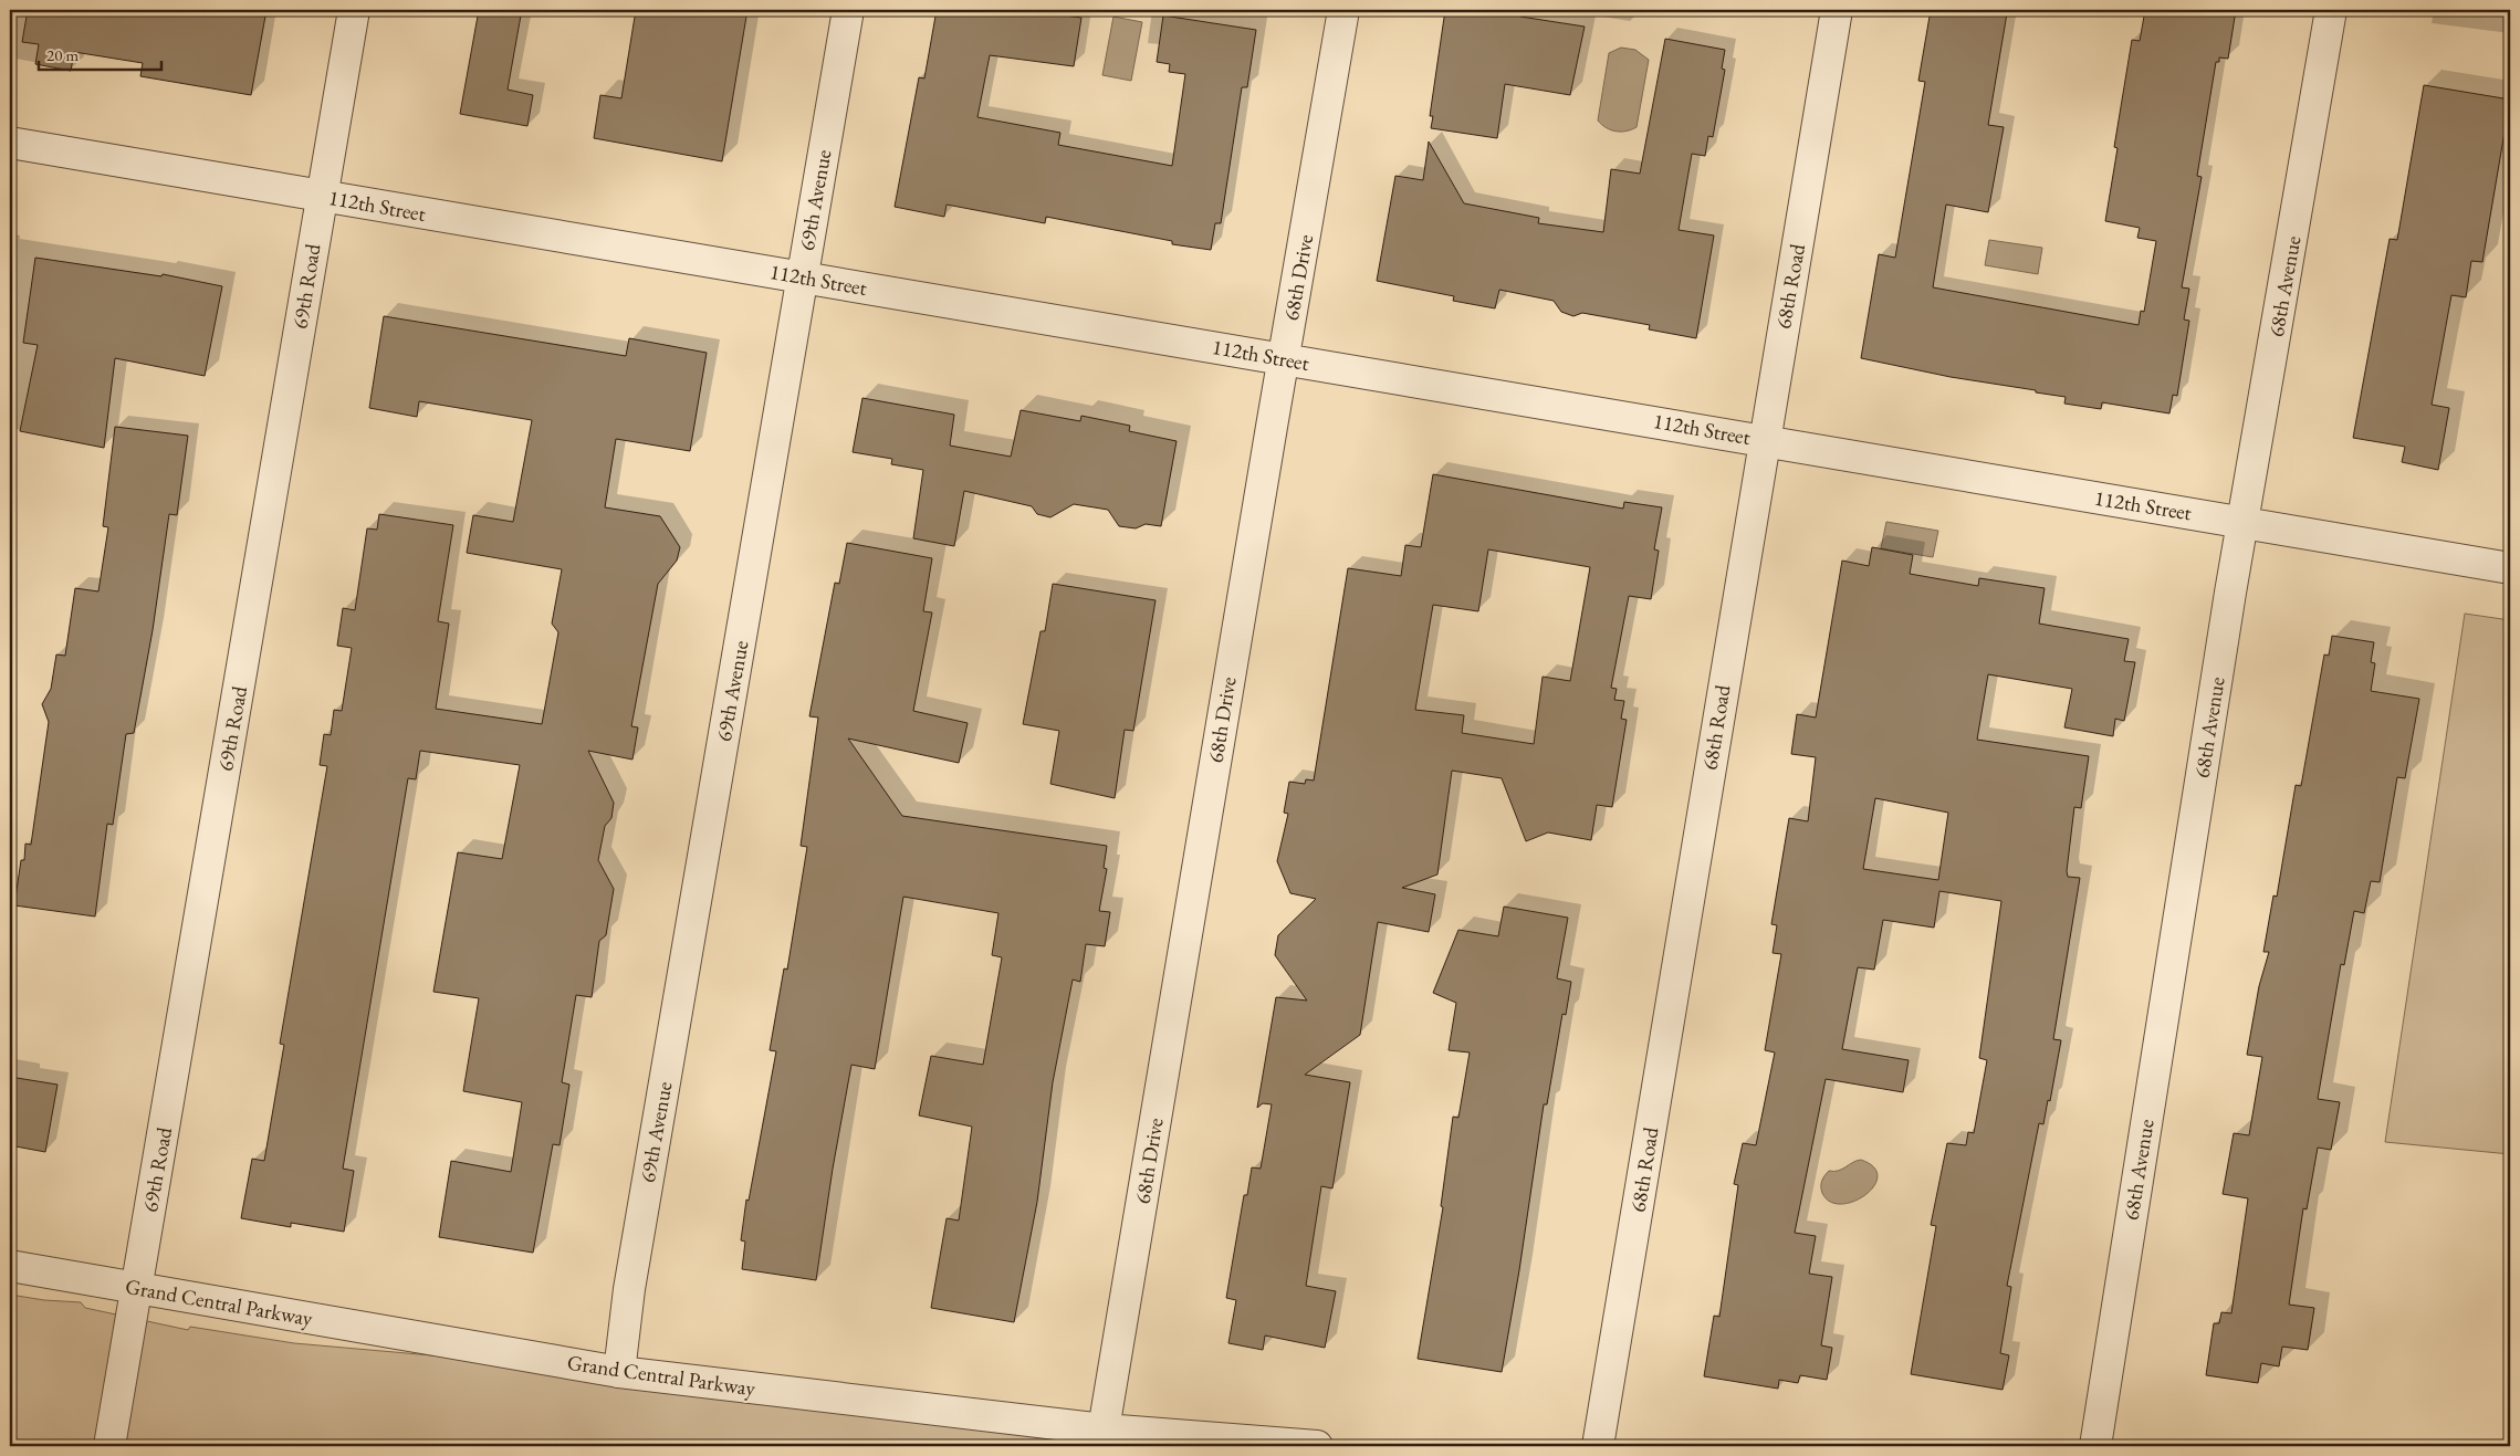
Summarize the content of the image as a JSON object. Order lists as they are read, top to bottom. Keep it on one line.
{"streets":{"street":["69th Avenue","112th Street","68th Drive","69th Road","68th Road","68th Avenue","Grand Central Parkway"]},"crossings":[["69th Avenue","112th Street"],["69th Avenue","Grand Central Parkway"],["112th Street","68th Drive"],["112th Street","69th Road"],["112th Street","68th Road"],["112th Street","68th Avenue"],["68th Drive","Grand Central Parkway"],["69th Road","Grand Central Parkway"]],"scale_bar":"20 m"}
